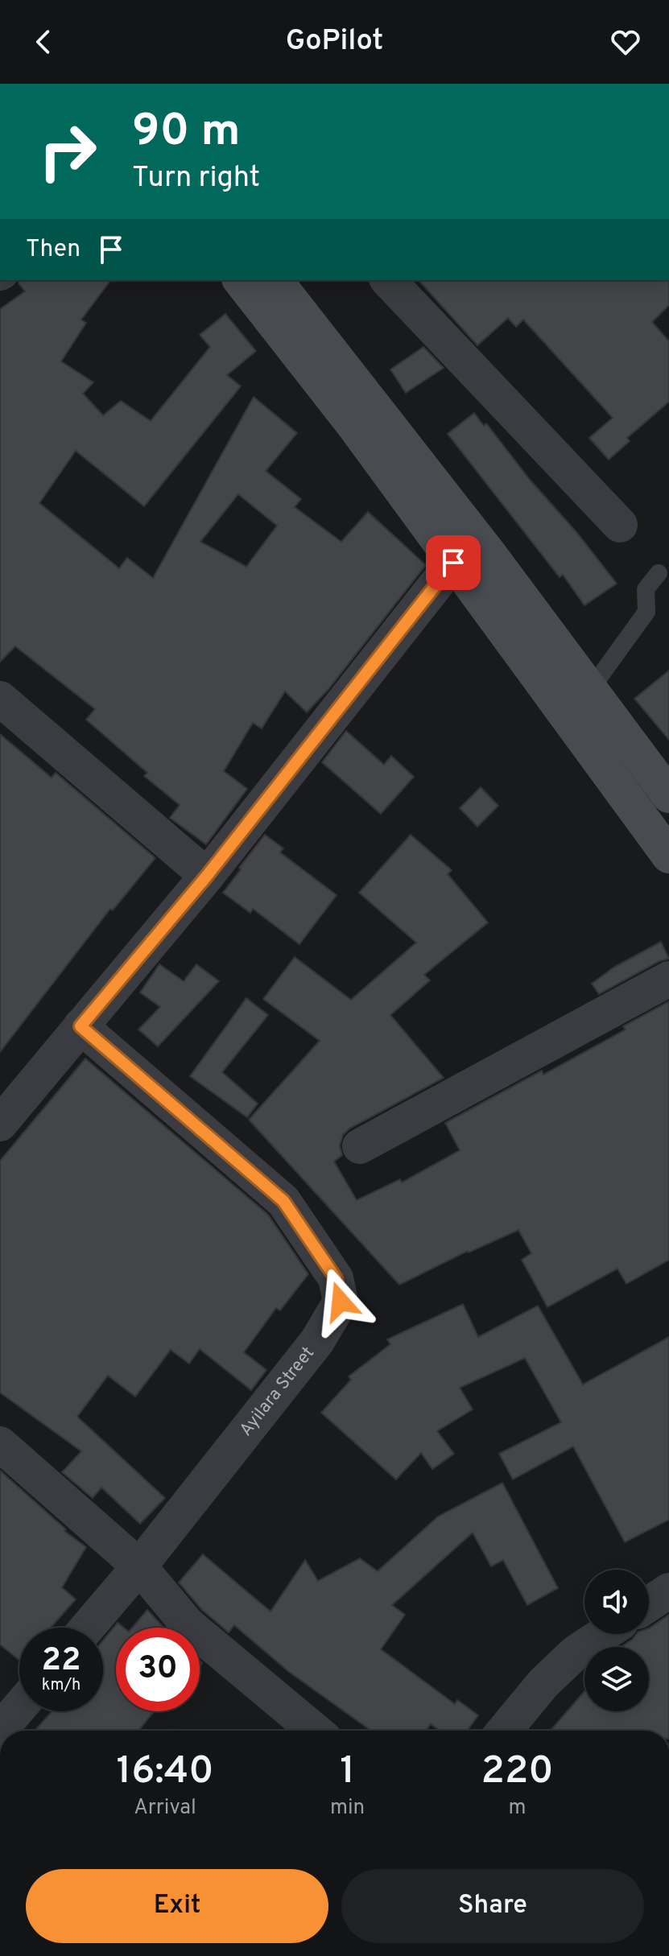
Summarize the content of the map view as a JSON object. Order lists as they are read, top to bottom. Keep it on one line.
{"streets":{"street":["Ayilara Street"]},"page":{"header":"GoPilot","turn":["90 m","Turn right"],"then":"Then","speed":"22 km/h","limit":"30","eta":["16:40","Arrival","1","min","220","m"],"buttons":["Exit","Share"]}}
